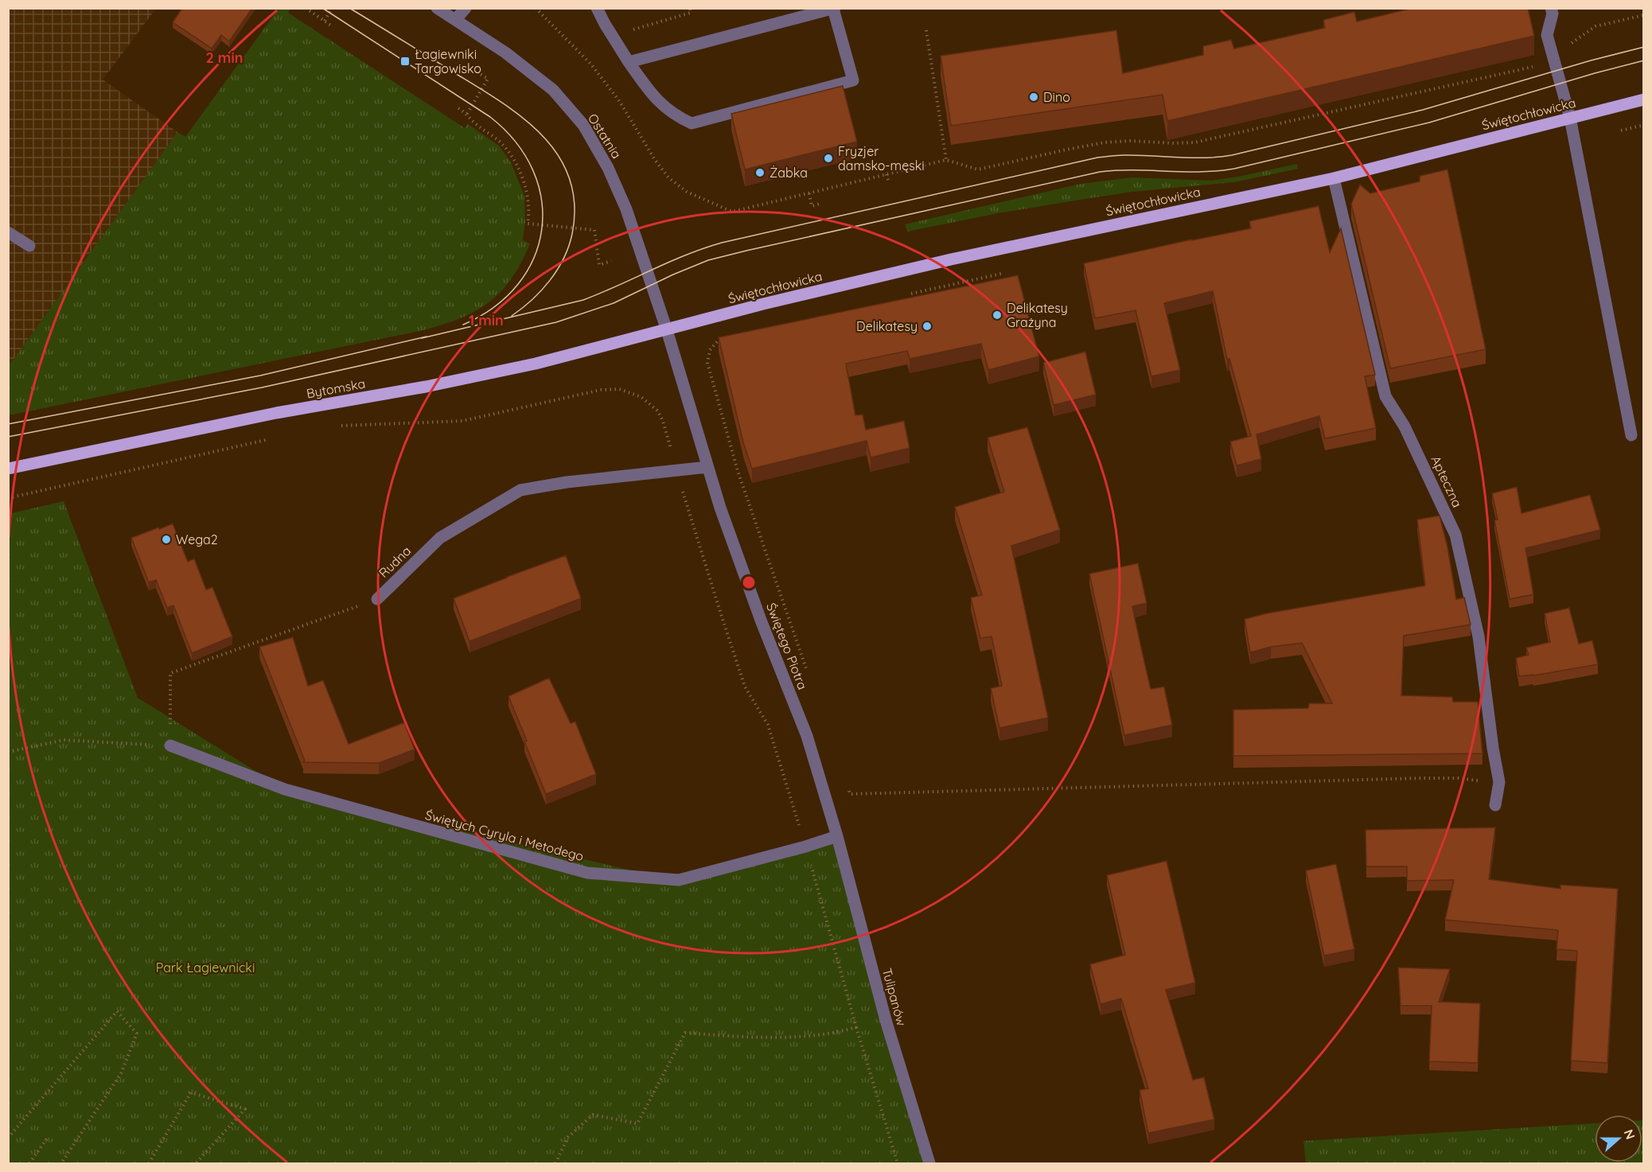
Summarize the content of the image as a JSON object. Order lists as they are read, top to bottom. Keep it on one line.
{"streets":{"main road":["Świętochłowicka","Bytomska"],"street":["Ostatnia","Apteczna","Rudna","Świętego Piotra","Świętych Cyryla i Metodego","Tulipanów"]},"crossings":[["Świętochłowicka","Ostatnia"],["Świętochłowicka","Bytomska"],["Świętochłowicka","Apteczna"],["Świętochłowicka","Świętego Piotra"],["Ostatnia","Bytomska"],["Ostatnia","Świętego Piotra"],["Bytomska","Świętego Piotra"],["Rudna","Świętego Piotra"],["Świętego Piotra","Świętych Cyryla i Metodego"],["Świętego Piotra","Tulipanów"],["Świętych Cyryla i Metodego","Tulipanów"]],"parks":["Park Łagiewnicki"],"places":{"transit":["Łagiewniki Targowisko"],"other":["Dino","Fryzjer damsko-męski","Żabka","Delikatesy Grażyna","Delikatesy","Wega2"]},"north":"right","rings":["2 min","1 min"]}
